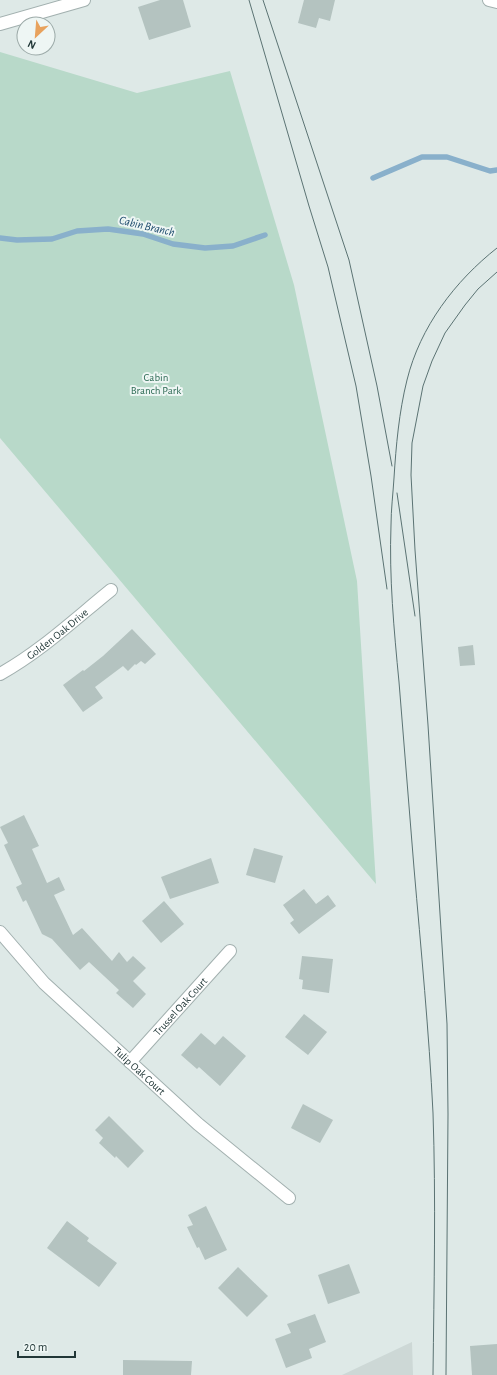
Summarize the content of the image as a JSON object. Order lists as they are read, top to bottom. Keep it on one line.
{"streets":{"street":["Golden Oak Drive","Trussel Oak Court","Tulip Oak Court"]},"crossings":[["Trussel Oak Court","Tulip Oak Court"]],"water":["Cabin Branch"],"parks":["Cabin Branch Park"],"scale_bar":"20 m","north":"bottom left"}
